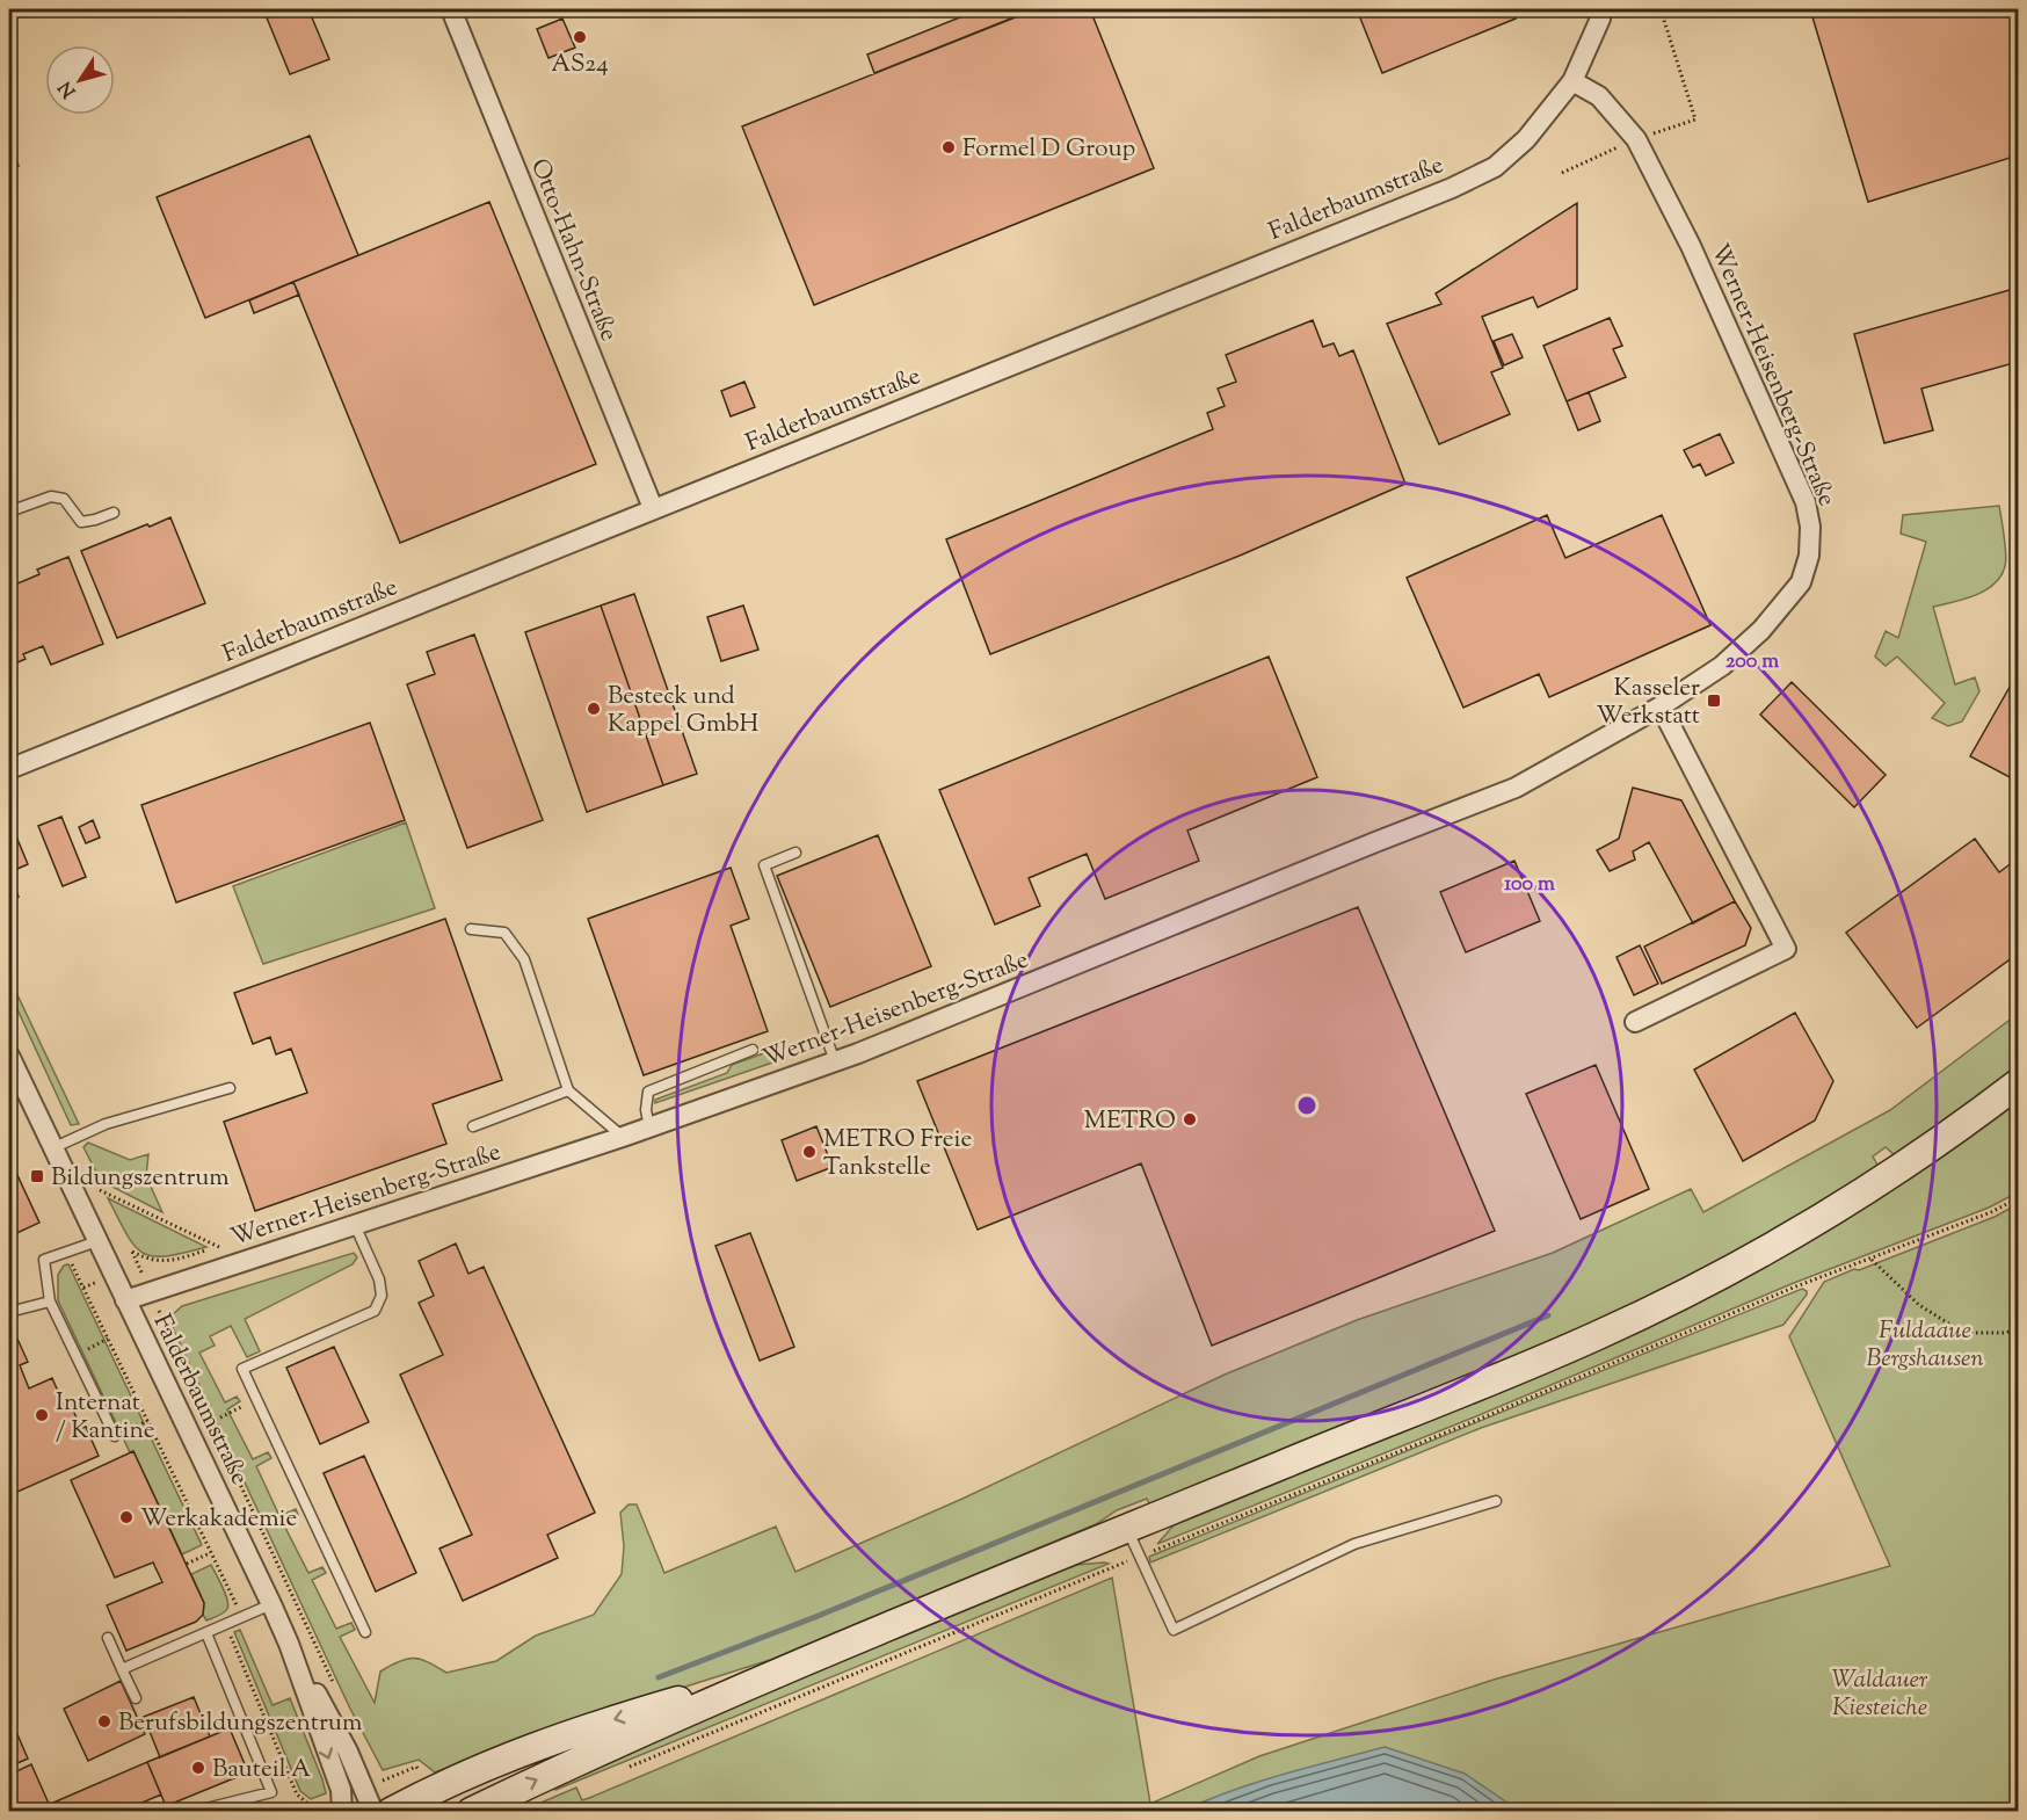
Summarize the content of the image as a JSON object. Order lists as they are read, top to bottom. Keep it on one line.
{"streets":{"street":["Falderbaumstraße","Otto-Hahn-Straße","Werner-Heisenberg-Straße"]},"crossings":[["Falderbaumstraße","Otto-Hahn-Straße"],["Falderbaumstraße","Werner-Heisenberg-Straße"]],"parks":["Fuldaaue Bergshausen","Waldauer Kiesteiche"],"places":{"other":["AS24","Formel D Group","Besteck und Kappel GmbH","METRO","METRO Freie Tankstelle","Internat / Kantine","Werkakademie","Berufsbildungszentrum","Bauteil A"],"transit":["Kasseler Werkstatt","Bildungszentrum"]},"north":"bottom left","rings":["200 m","100 m"]}
